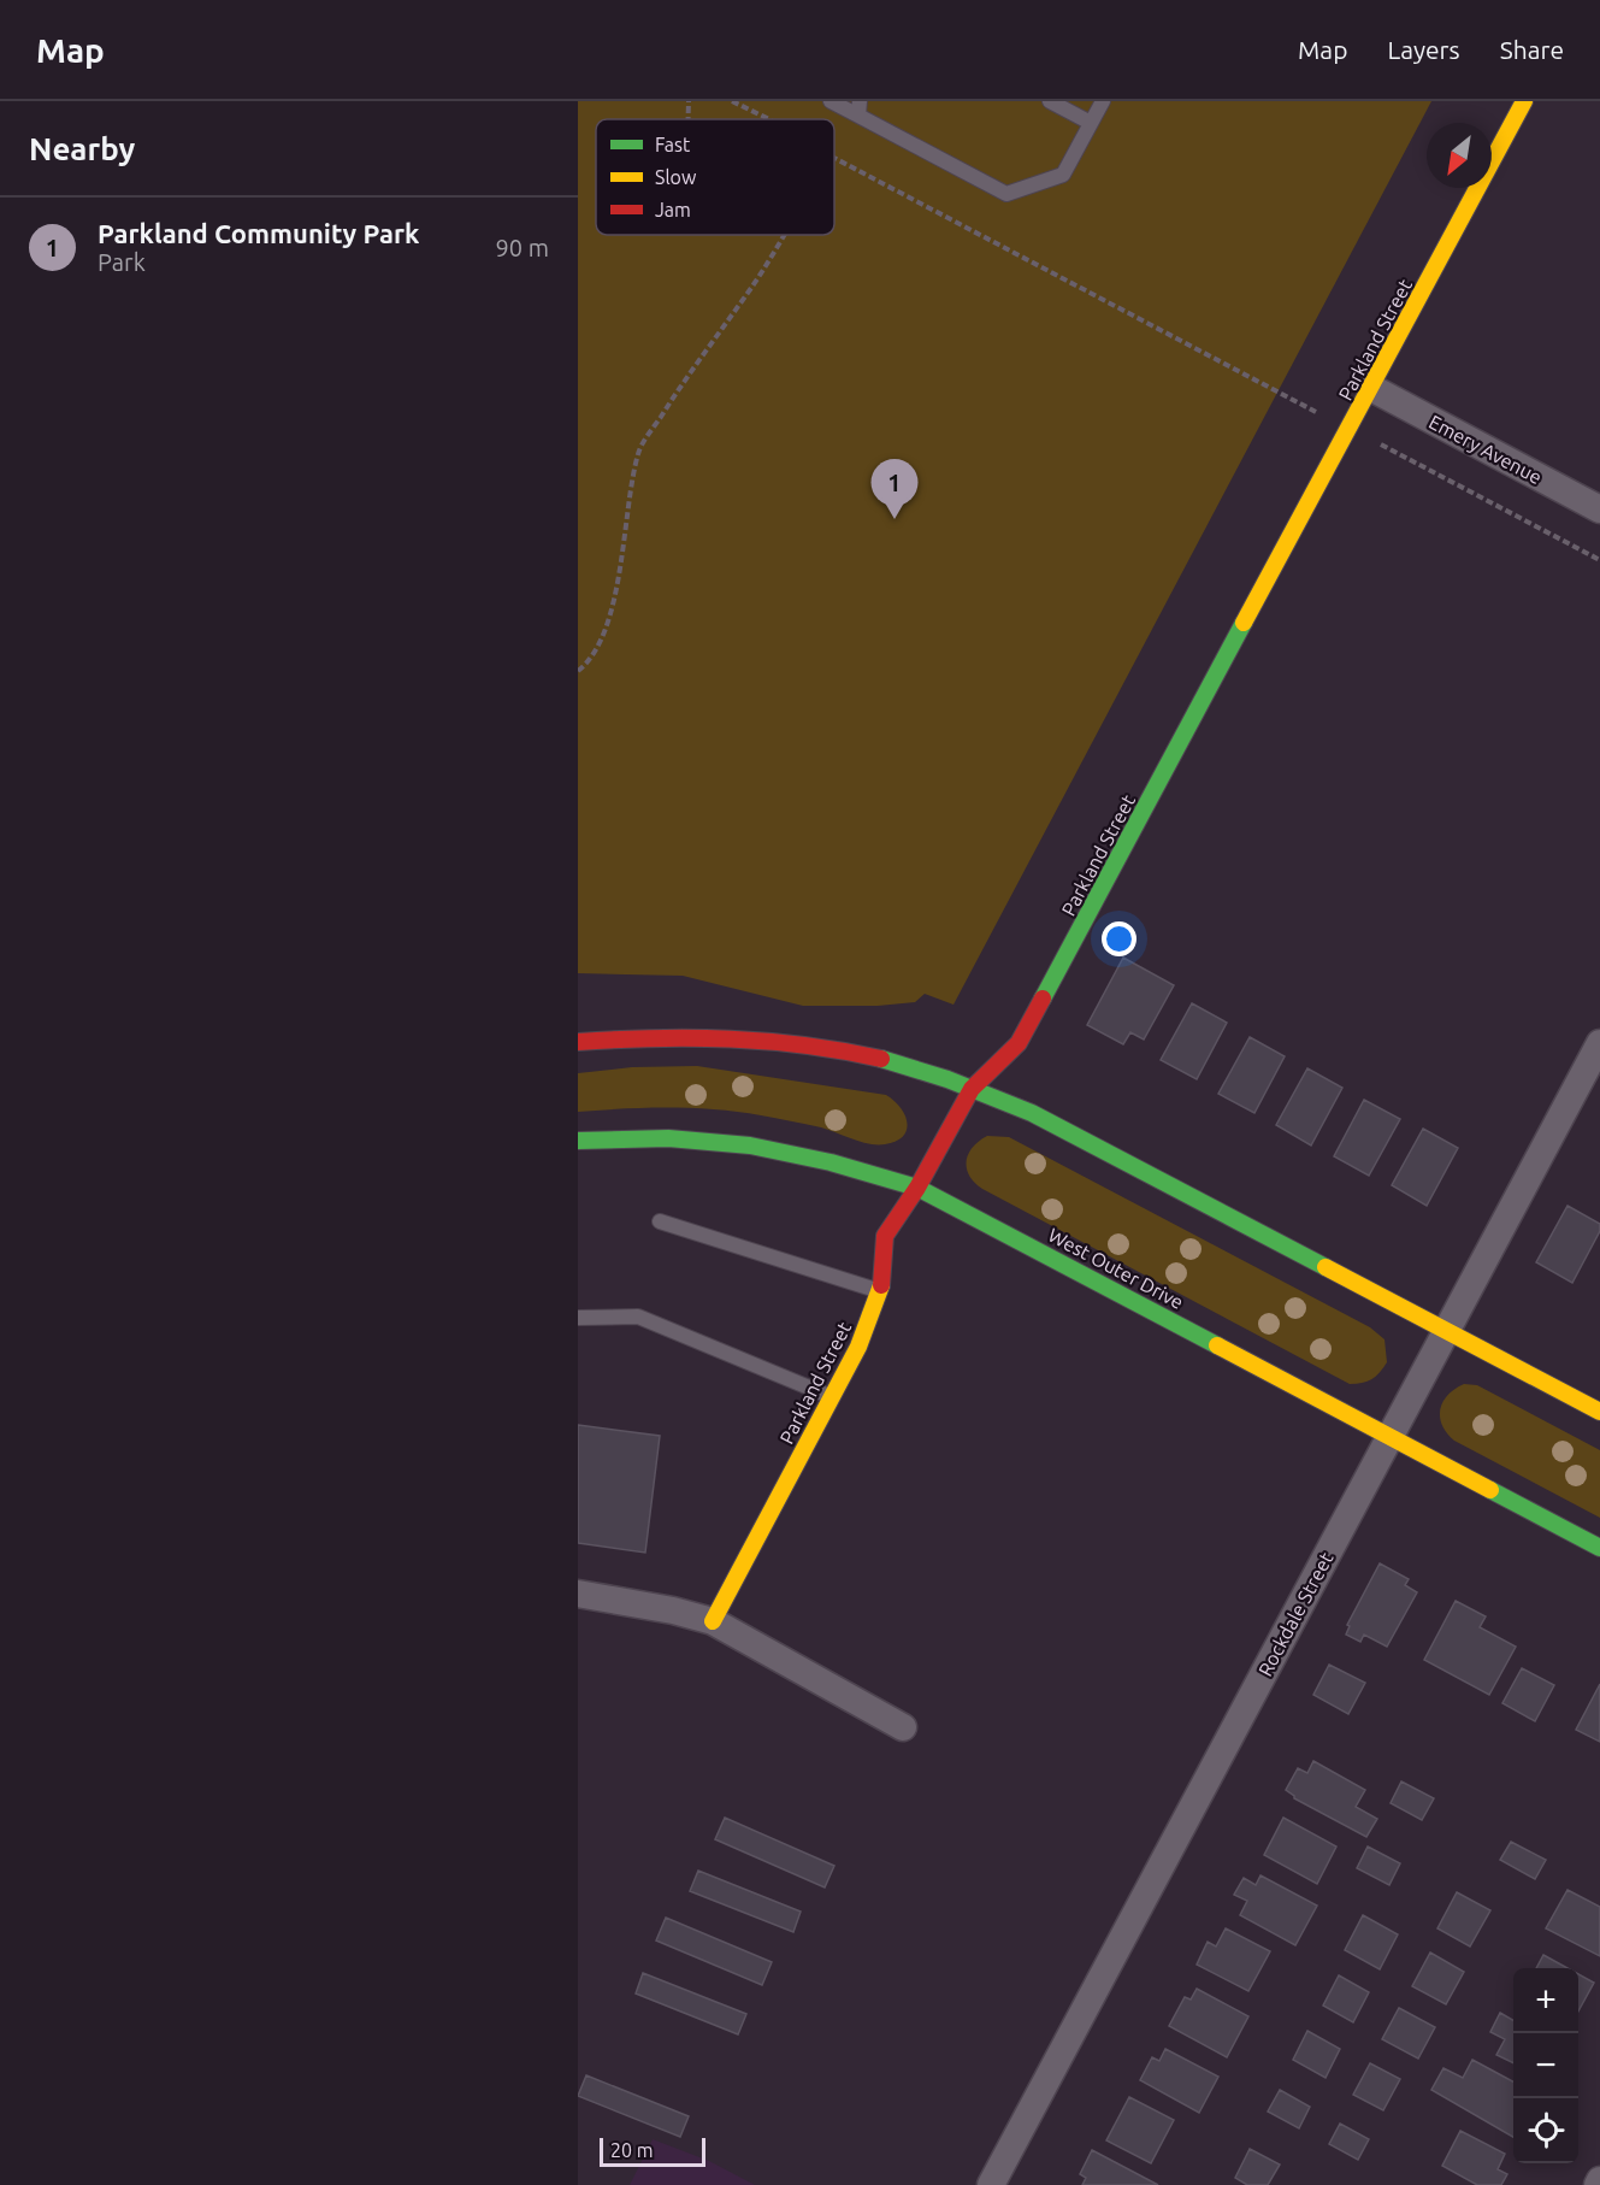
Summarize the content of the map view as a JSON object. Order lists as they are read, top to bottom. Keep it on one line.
{"streets":{"main road":["Parkland Street","West Outer Drive"],"street":["Emery Avenue","Rockdale Street"]},"crossings":[["Parkland Street","Emery Avenue"],["Parkland Street","West Outer Drive"],["West Outer Drive","Rockdale Street"]],"legend":["Fast","Slow","Jam"],"scale_bar":"20 m","north":"bottom left","page":{"header":"Map","nav":["Map","Layers","Share"],"heading":"Nearby","list":[{"mark":"1","name":"Parkland Community Park","note":"Park","value":"90 m"}],"pins":"1","map_buttons":["+","−"],"scale":"20 m"}}
